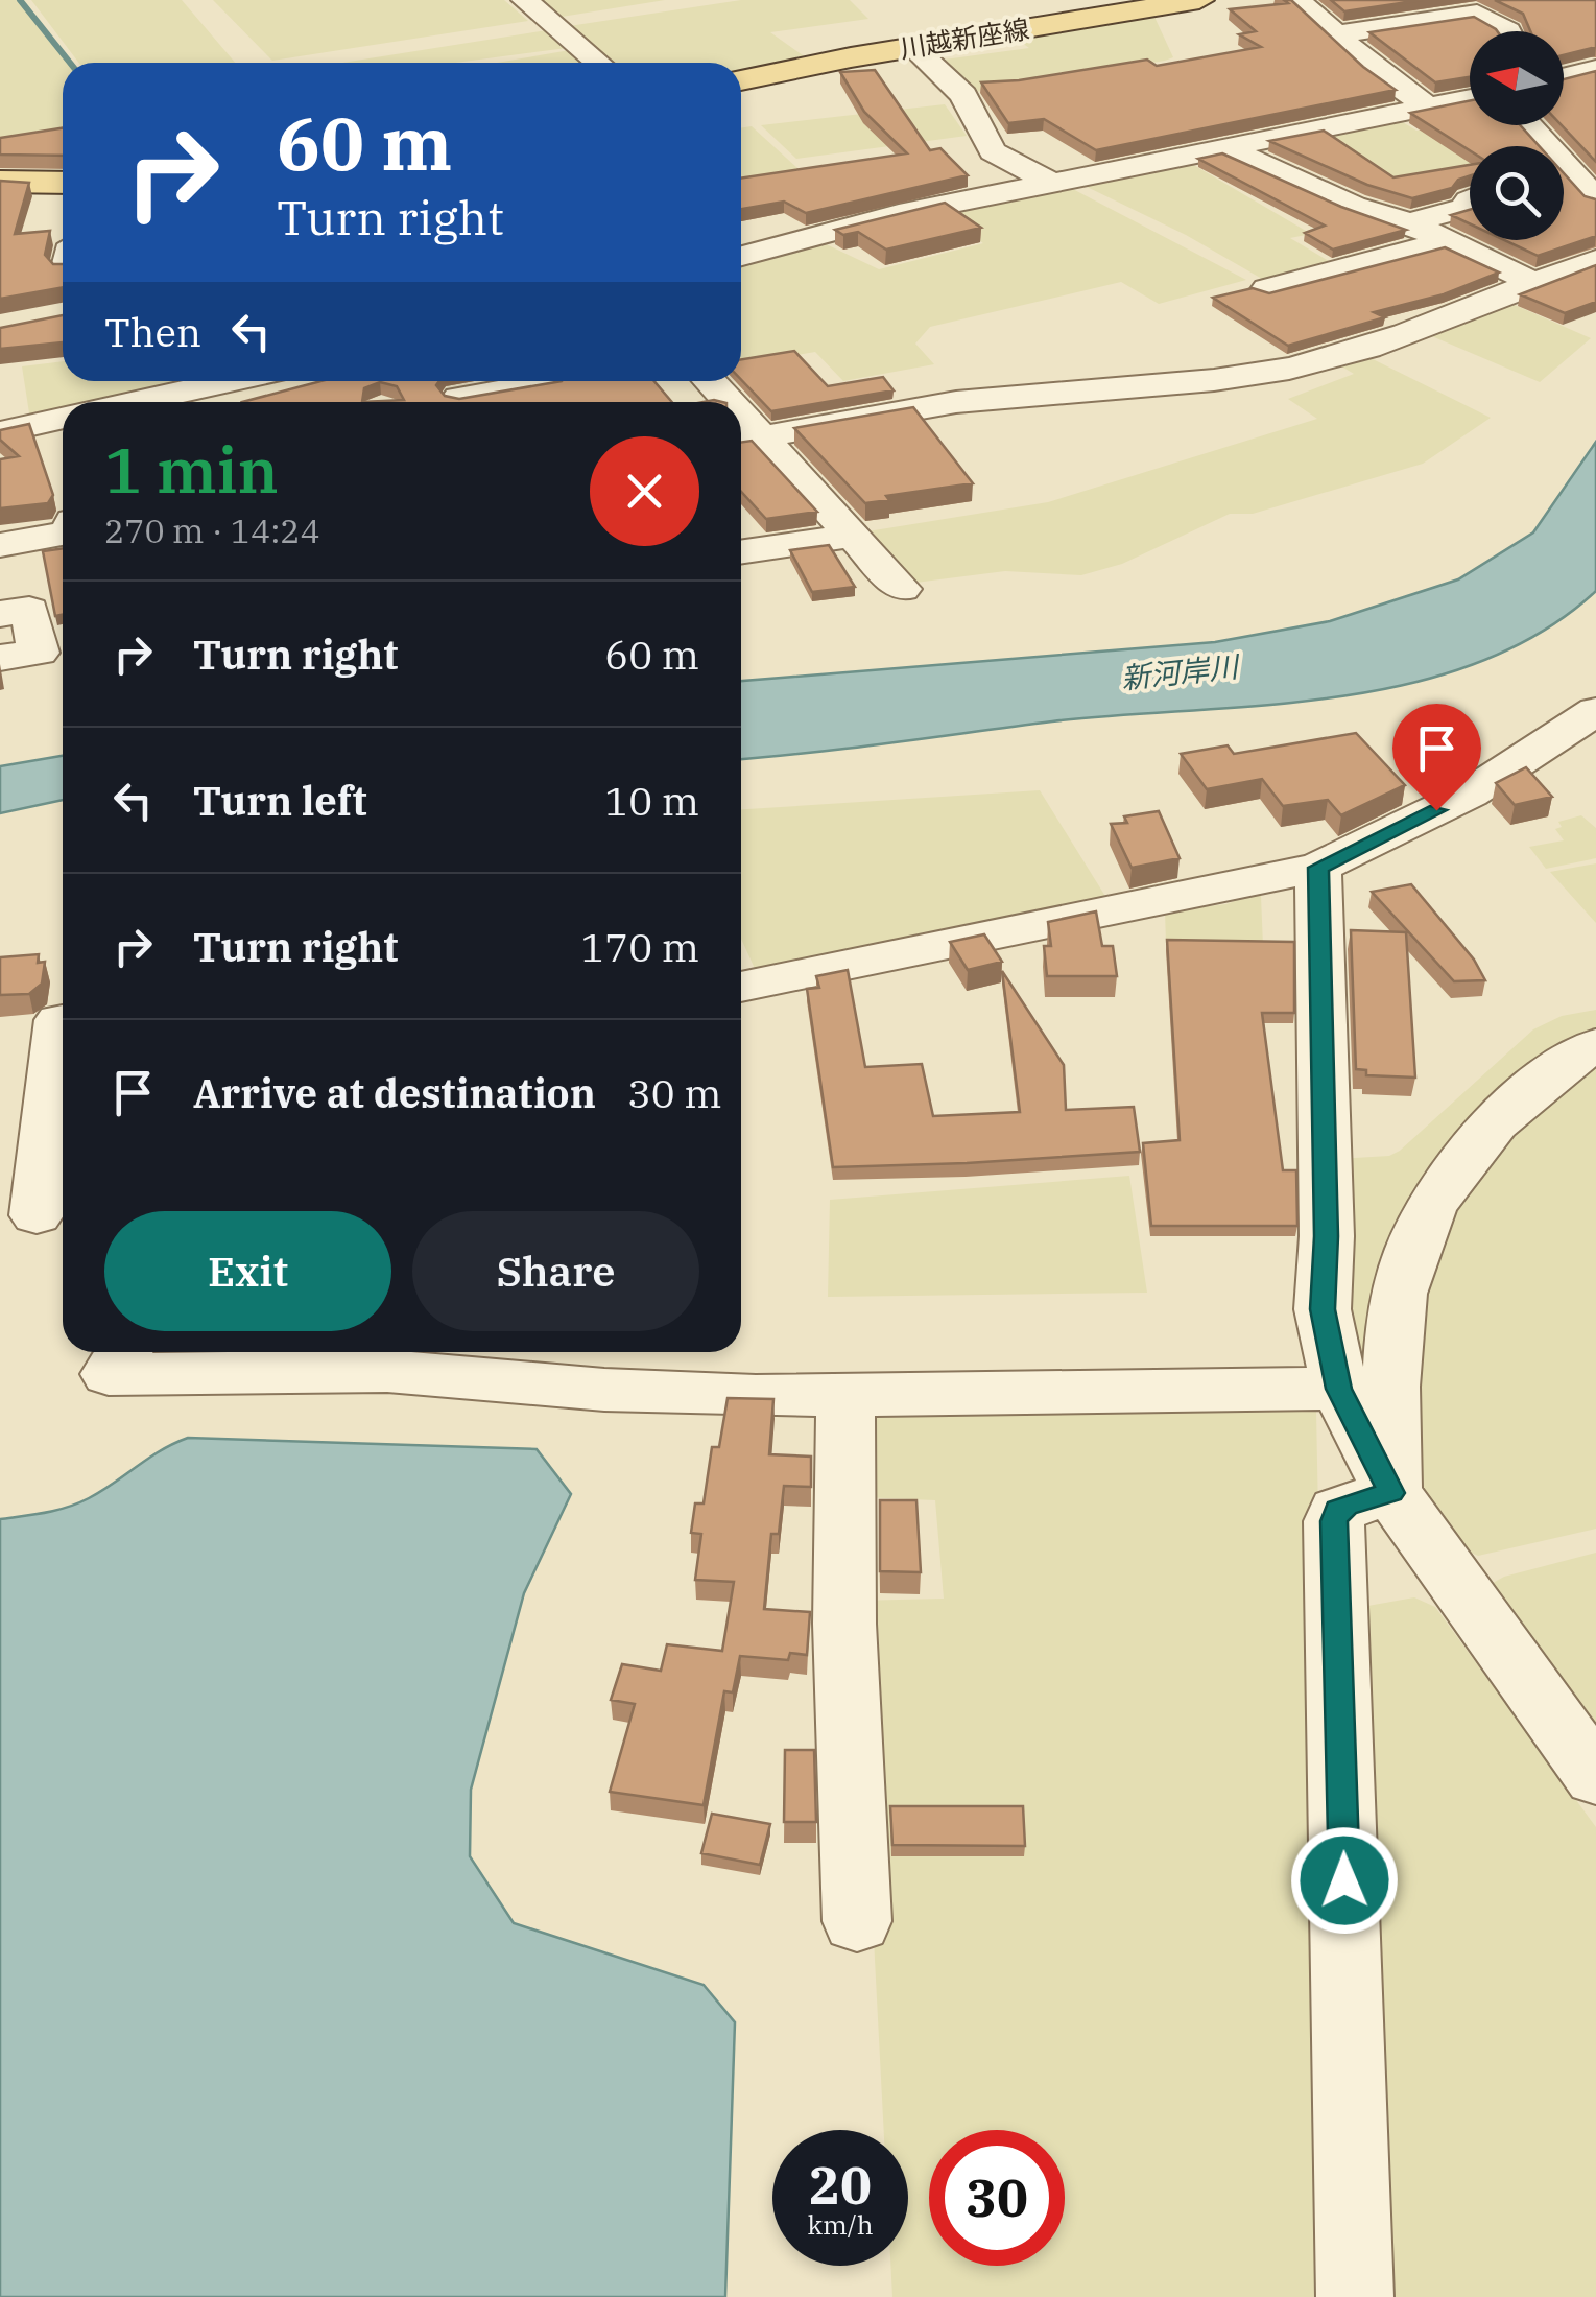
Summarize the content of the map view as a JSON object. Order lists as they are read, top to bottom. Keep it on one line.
{"streets":{"main road":["川越新座線"]},"water":["新河岸川"],"north":"left","page":{"turn":["60 m","Turn right"],"then":"Then","heading":["1 min","270 m · 14:24"],"list":[{"name":"Turn right","value":"60 m"},{"name":"Turn left","value":"10 m"},{"name":"Turn right","value":"170 m"},{"name":"Arrive at destination","value":"30 m"}],"buttons":["Exit","Share"],"speed":"20 km/h","limit":"30"}}
